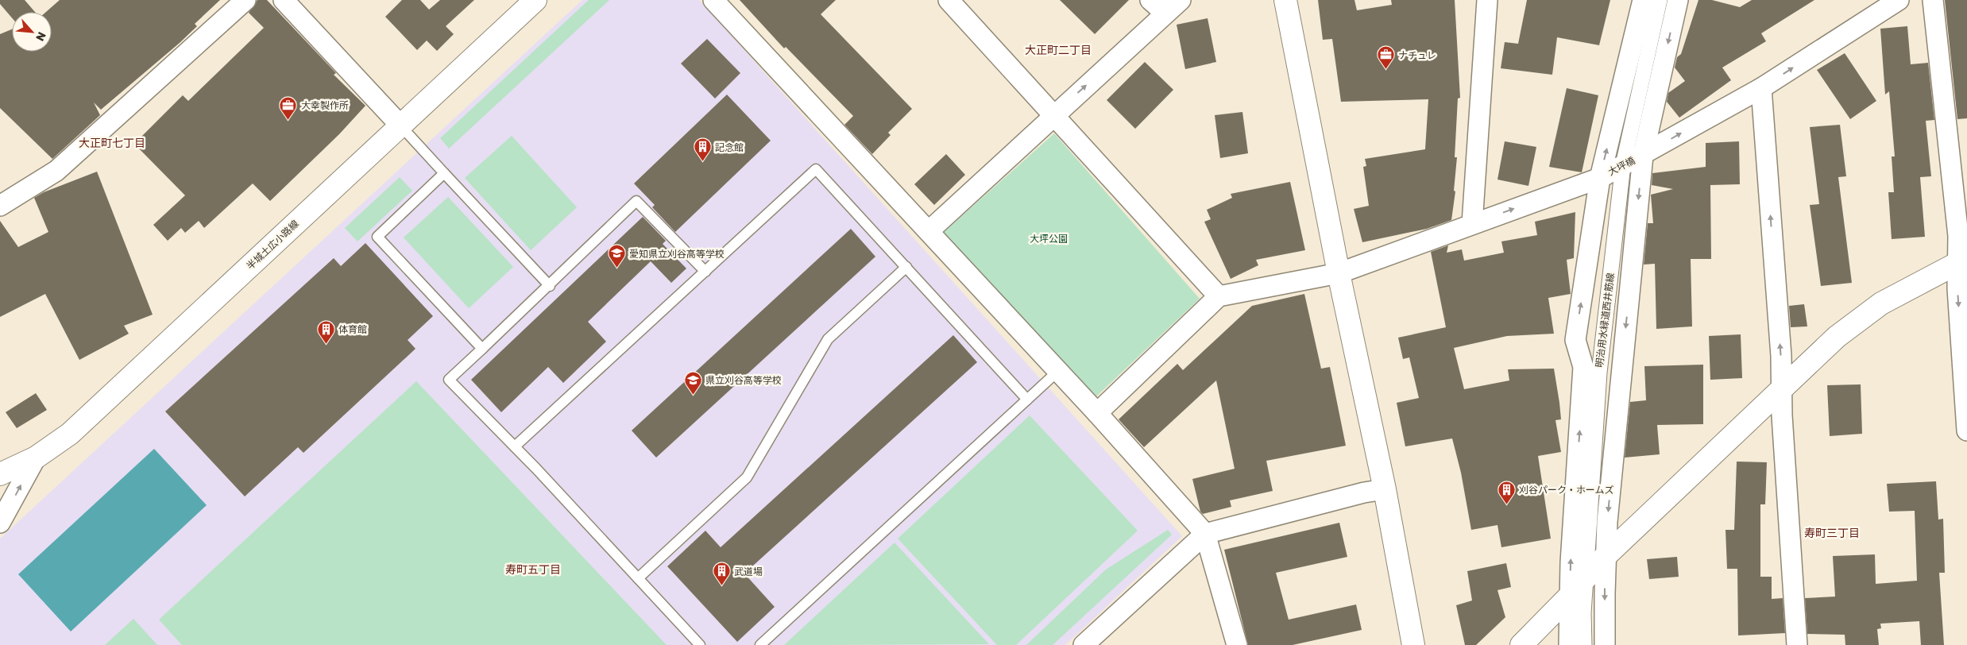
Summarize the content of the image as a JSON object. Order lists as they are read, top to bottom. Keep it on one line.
{"streets":{"street":["大坪橋","半城土広小路線","明治用水緑道西井筋線"]},"crossings":[["大坪橋","明治用水緑道西井筋線"]],"one_way":["大坪橋"],"districts":["大正町二丁目","大正町七丁目","寿町三丁目","寿町五丁目"],"parks":["大坪公園"],"places":{"office":["ナチュレ","大幸製作所"],"building":["記念館","体育館","刈谷パーク・ホームズ","武道場"],"school or university":["愛知県立刈谷高等学校","県立刈谷高等学校"]},"north":"bottom right"}
